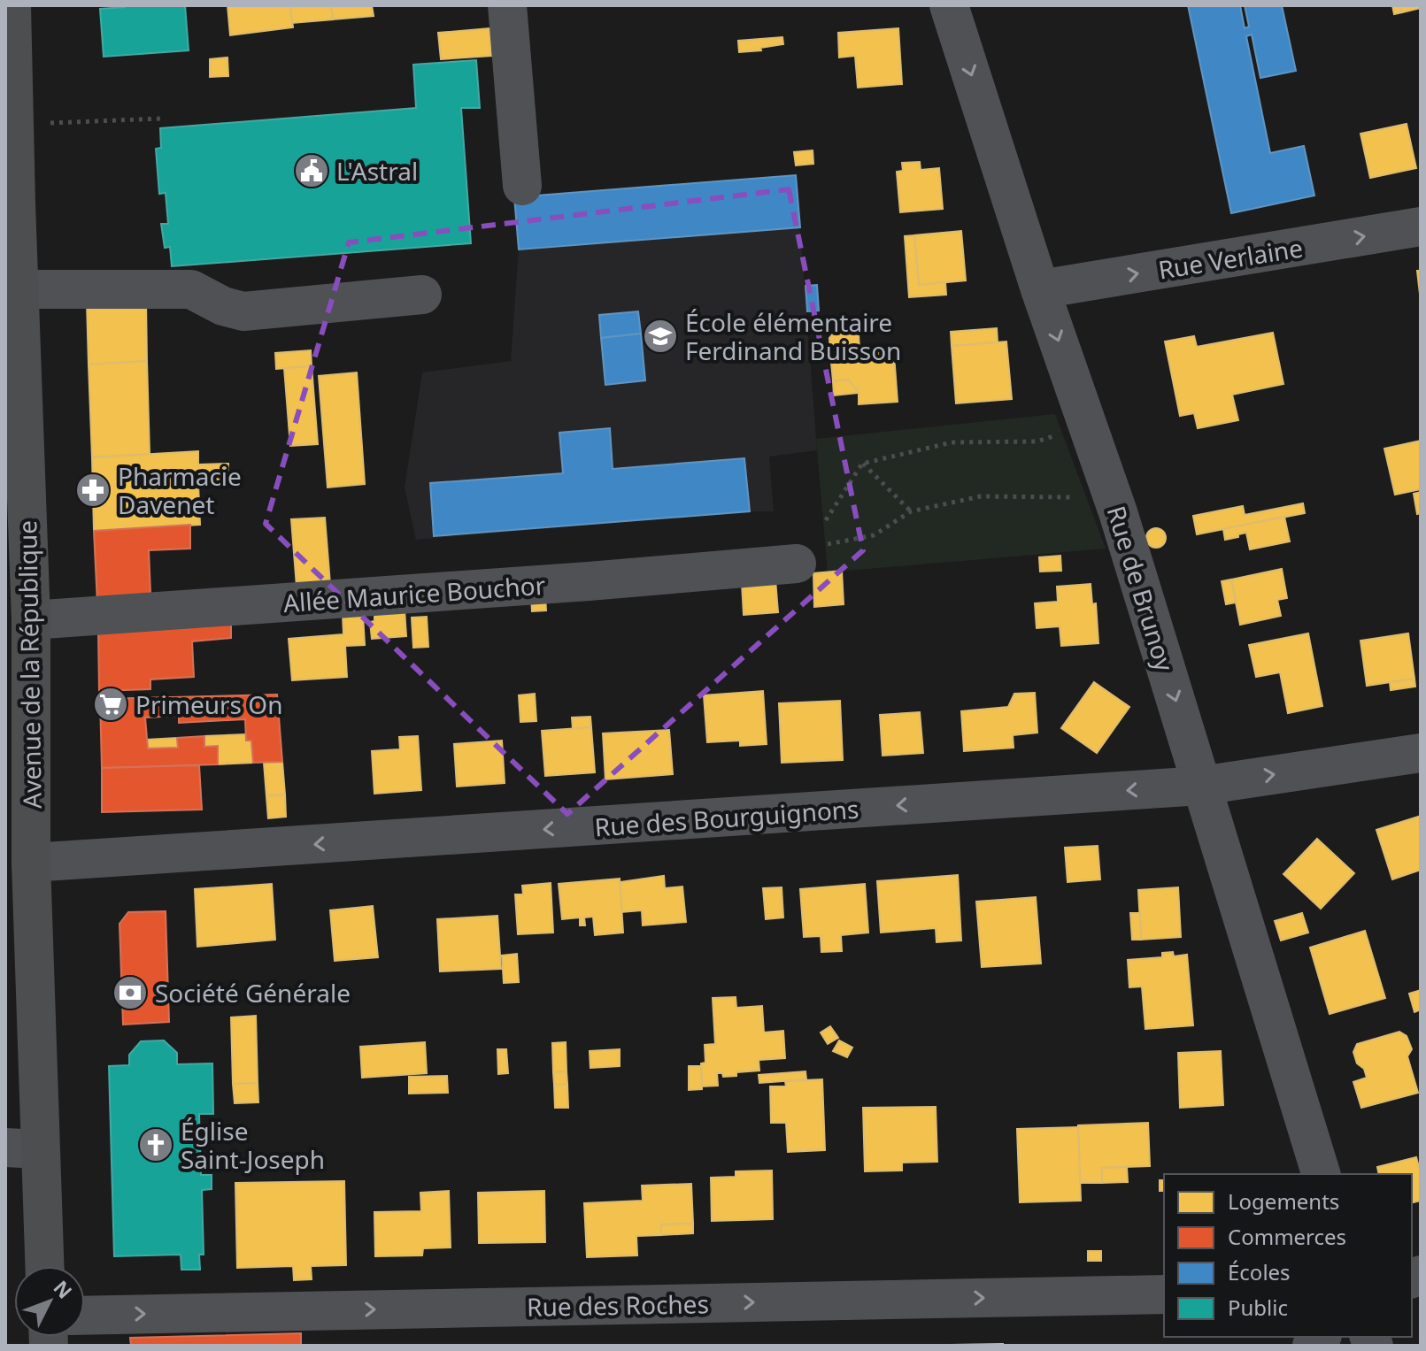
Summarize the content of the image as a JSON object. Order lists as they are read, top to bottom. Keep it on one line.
{"streets":{"main road":["Avenue de la République"],"street":["Rue Verlaine","Rue de Brunoy","Allée Maurice Bouchor","Rue des Bourguignons","Rue des Roches"]},"crossings":[["Rue Verlaine","Rue de Brunoy"],["Rue de Brunoy","Rue des Bourguignons"],["Allée Maurice Bouchor","Avenue de la République"],["Avenue de la République","Rue des Bourguignons"]],"one_way":["Rue Verlaine","Rue de Brunoy","Rue des Roches"],"places":{"public building":["L'Astral"],"school or university":["École élémentaire Ferdinand Buisson"],"pharmacy":["Pharmacie Davenet"],"supermarket":["Primeurs On"],"bank":["Société Générale"],"church":["Église Saint-Joseph"]},"legend":["Logements","Commerces","Écoles","Public"],"north":"top right"}
